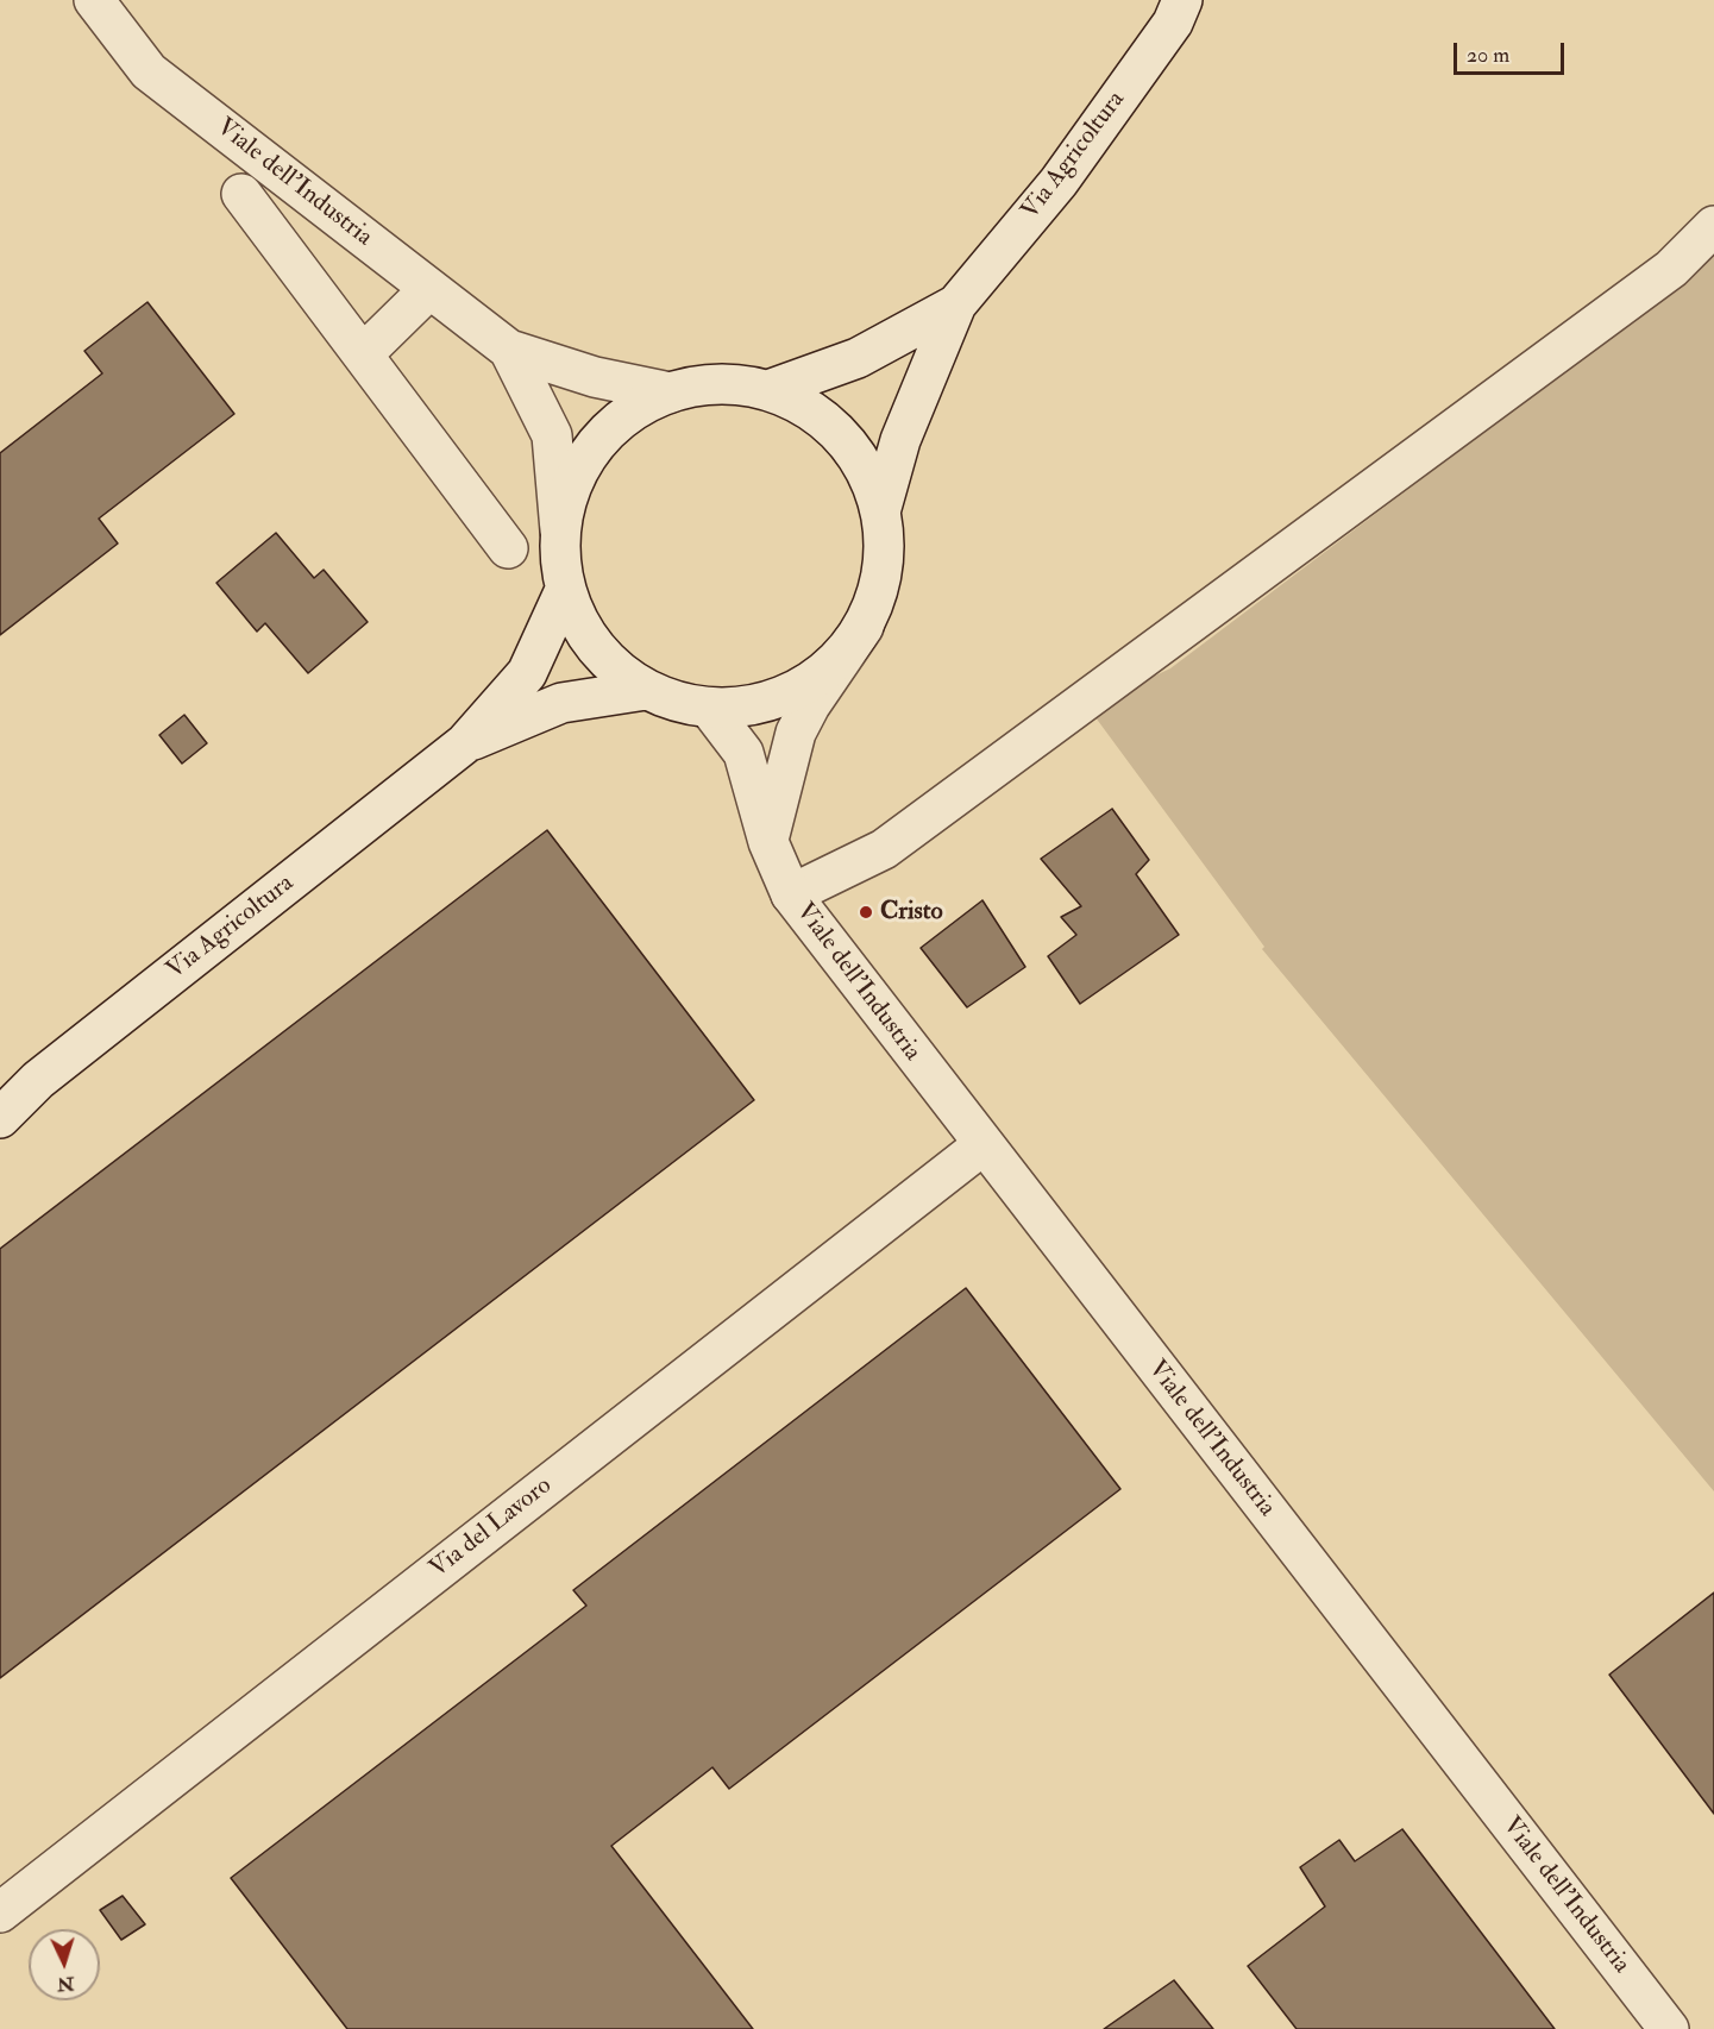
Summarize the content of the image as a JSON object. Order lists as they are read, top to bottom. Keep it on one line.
{"streets":{"street":["Via Agricoltura","Viale dell'Industria","Via del Lavoro"]},"crossings":[["Via Agricoltura","Viale dell'Industria"],["Viale dell'Industria","Via del Lavoro"]],"places":["Cristo"],"scale_bar":"20 m","north":"bottom"}
